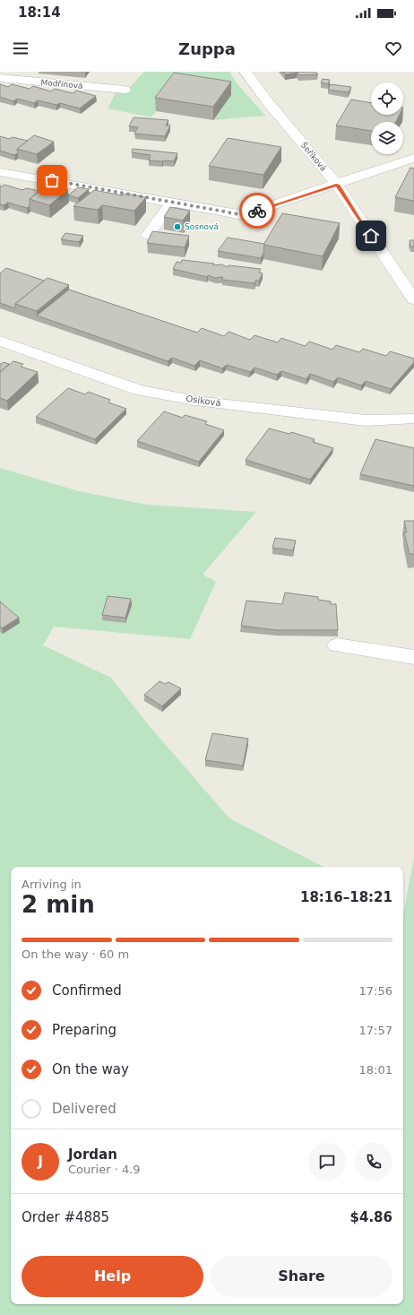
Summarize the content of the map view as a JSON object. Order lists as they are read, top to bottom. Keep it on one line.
{"streets":{"street":["Modřínová","Šeříková","Osiková"]},"places":["Sosnová"],"page":{"status":"18:14","header":"Zuppa","heading":["2 min","Arriving in","18:16–18:21"],"panel":["Jordan","Courier · 4.9","Order #4885","$4.86"],"bar":"On the way · 60 m","list":[["Confirmed","17:56"],["Preparing","17:57"],["On the way","18:01"],"Delivered"],"round":"J","buttons":["Help","Share"]}}
